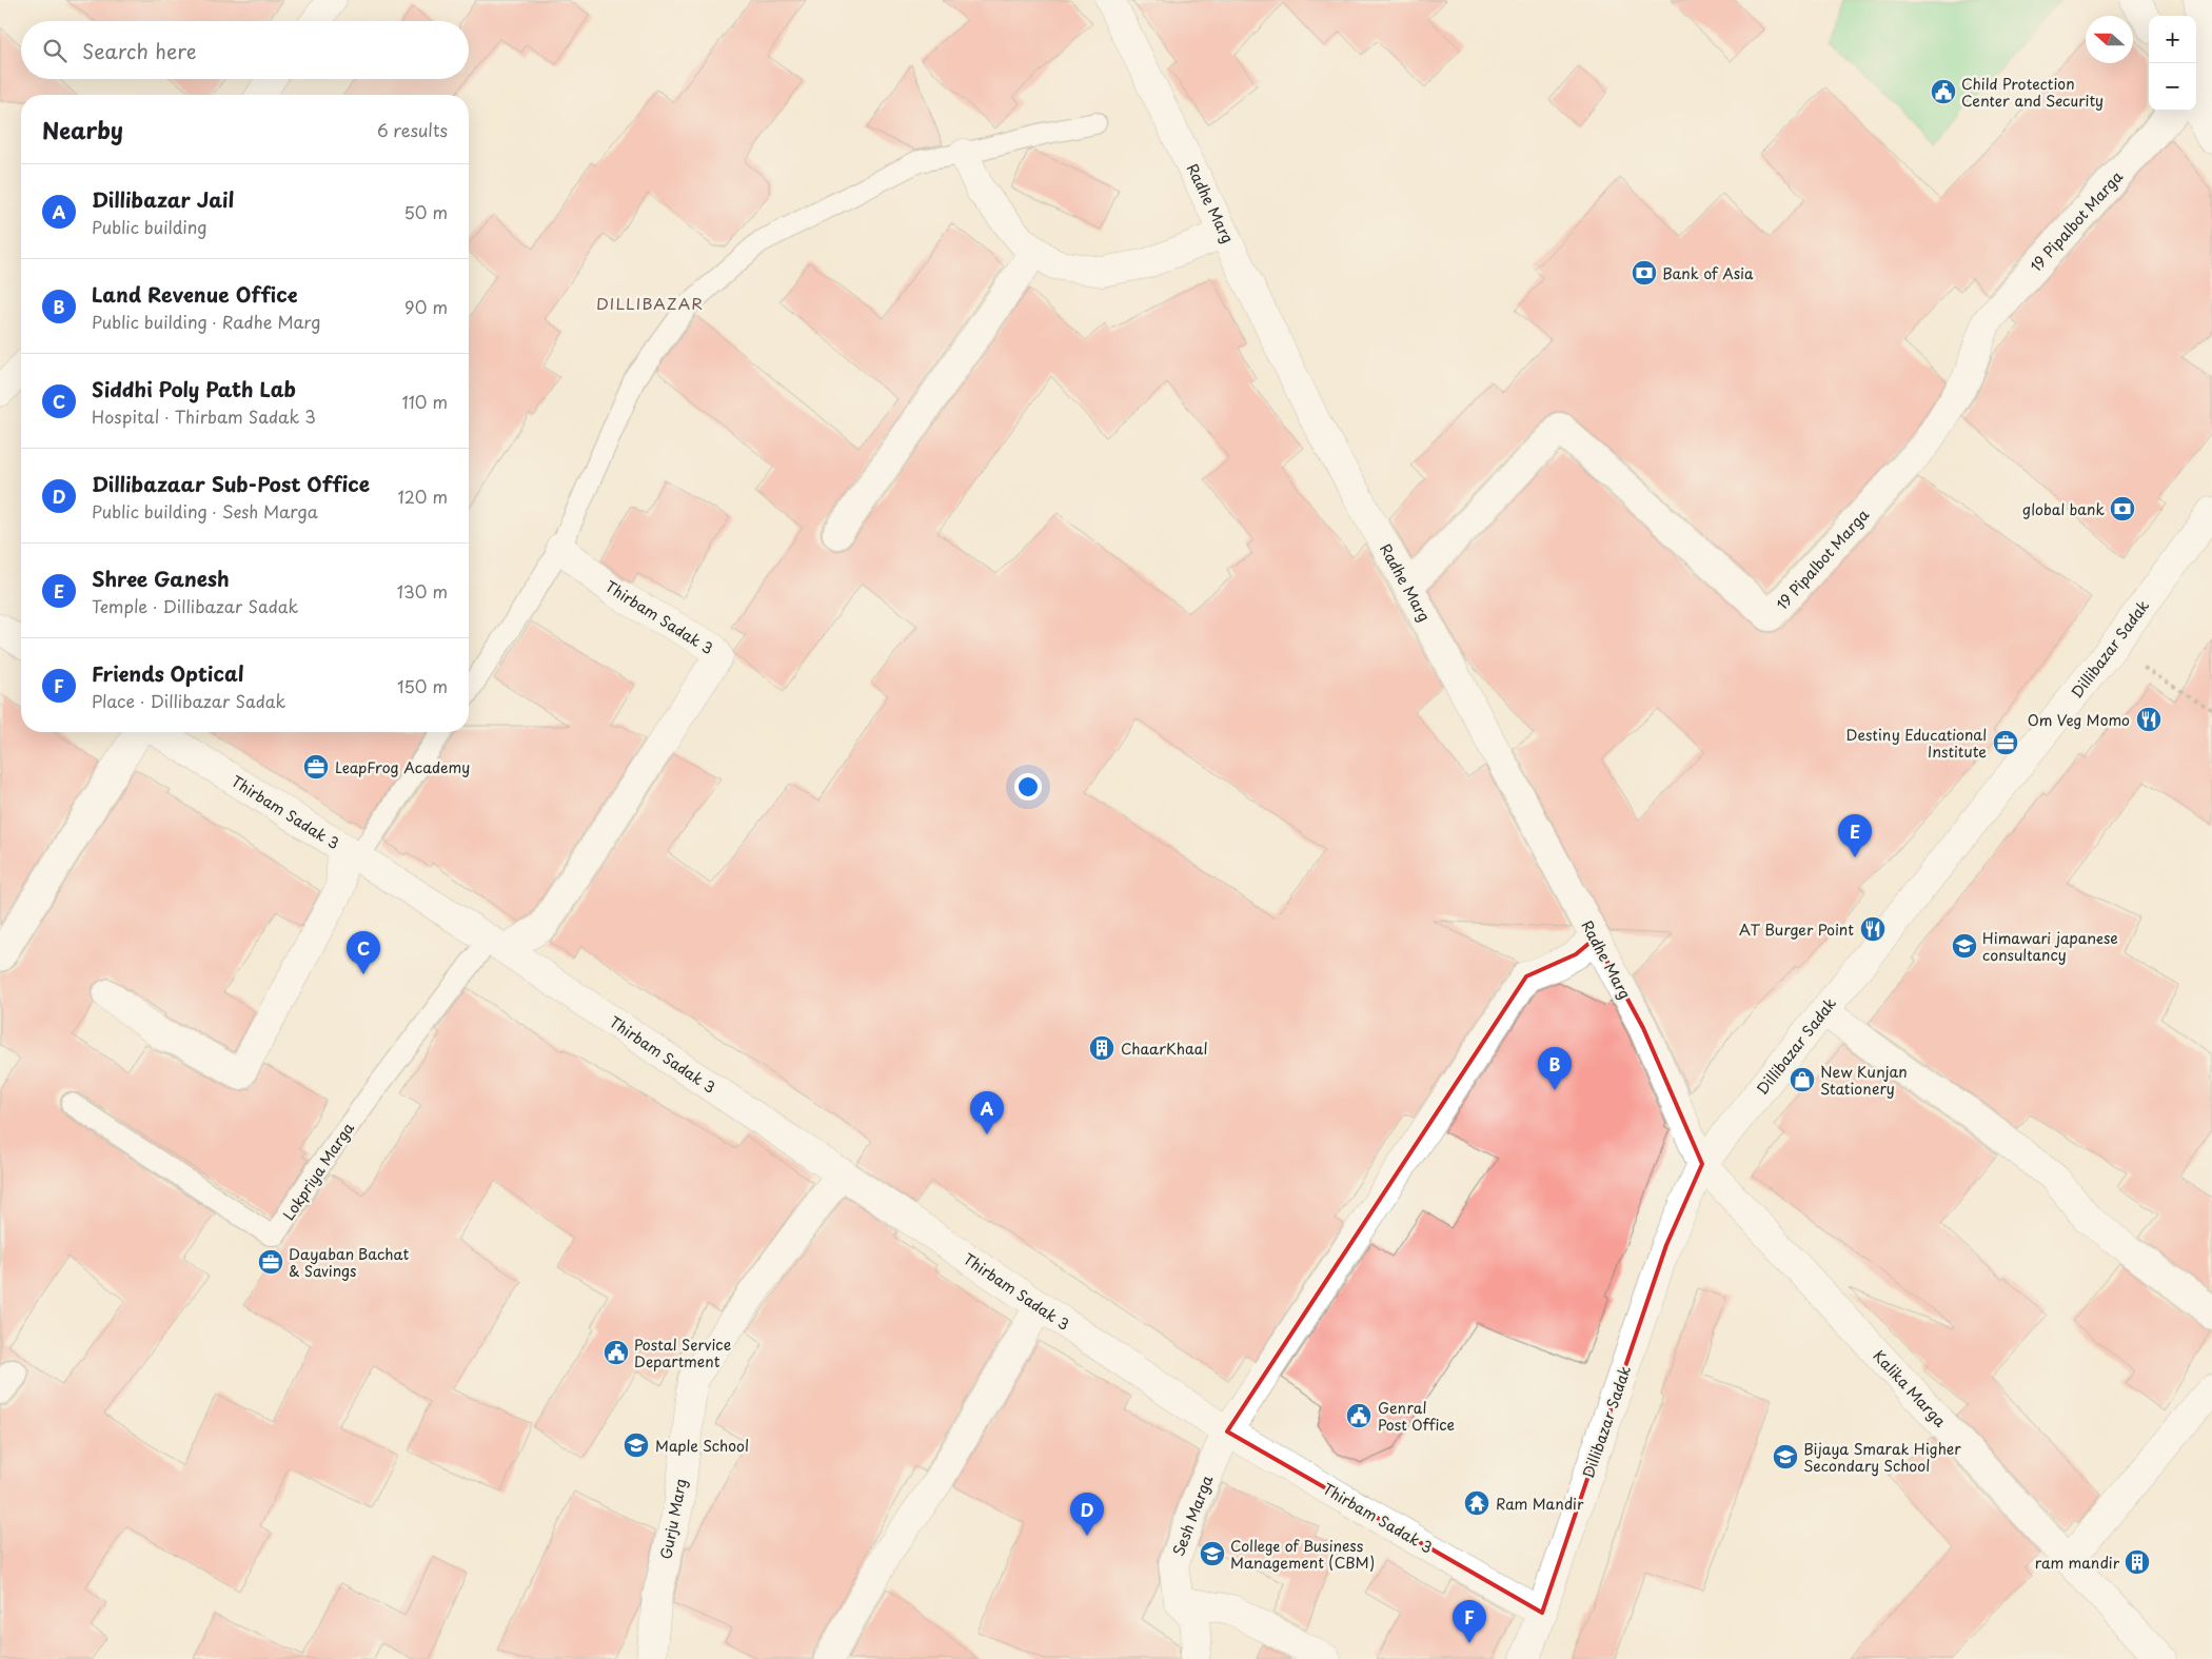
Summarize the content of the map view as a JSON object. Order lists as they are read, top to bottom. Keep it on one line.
{"streets":{"street":["Radhe Marg","19 Pipalbot Marga","Thirbam Sadak 3","Dillibazar Sadak","Kalika Marga","Sesh Marga","Gurju Marg"],"lane":["Lokpriya Marga"]},"crossings":[["Radhe Marg","19 Pipalbot Marga"],["Radhe Marg","Dillibazar Sadak"],["Radhe Marg","Kalika Marga"],["Radhe Marg","Sesh Marga"],["Thirbam Sadak 3","Dillibazar Sadak"],["Thirbam Sadak 3","Lokpriya Marga"],["Thirbam Sadak 3","Sesh Marga"],["Thirbam Sadak 3","Gurju Marg"],["Dillibazar Sadak","Kalika Marga"]],"districts":["DILLIBAZAR"],"places":{"public building":["Child Protection Center and Security","Postal Service Department","Genral Post Office"],"bank":["Bank of Asia","global bank"],"restaurant":["Om Veg Momo","AT Burger Point"],"office":["Destiny Educational Institute","LeapFrog Academy","Dayaban Bachat & Savings"],"school or university":["Himawari japanese consultancy","Maple School","Bijaya Smarak Higher Secondary School","College of Business Management (CBM)"],"building":["ChaarKhaal","ram mandir"],"shop":["New Kunjan Stationery"],"temple":["Ram Mandir"]},"north":"left","page":{"map_buttons":["+","−"],"search":"Search here","heading":["Nearby","6 results"],"list":[{"mark":"A","name":"Dillibazar Jail","note":"Public building","value":"50 m"},{"mark":"B","name":"Land Revenue Office","note":"Public building · Radhe Marg","value":"90 m"},{"mark":"C","name":"Siddhi Poly Path Lab","note":"Hospital · Thirbam Sadak 3","value":"110 m"},{"mark":"D","name":"Dillibazaar Sub-Post Office","note":"Public building · Sesh Marga","value":"120 m"},{"mark":"E","name":"Shree Ganesh","note":"Temple · Dillibazar Sadak","value":"130 m"},{"mark":"F","name":"Friends Optical","note":"Place · Dillibazar Sadak","value":"150 m"}],"pins":["E","C","B","A","D","F"]}}
